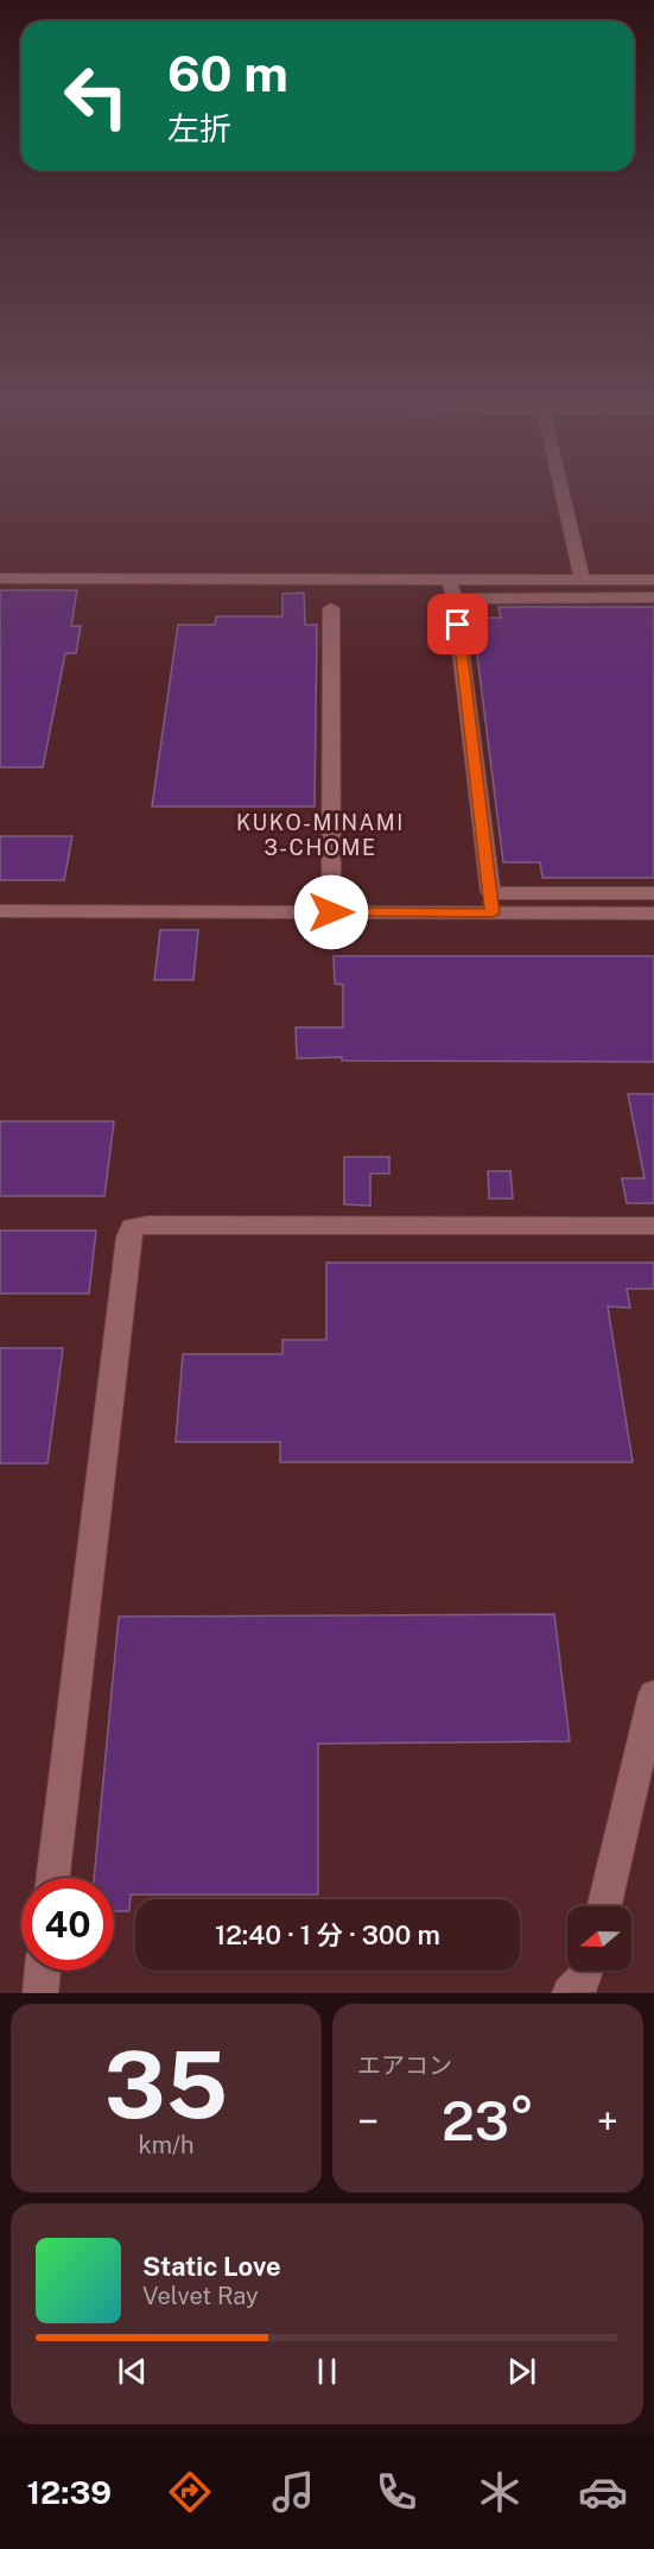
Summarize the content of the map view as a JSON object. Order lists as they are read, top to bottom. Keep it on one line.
{"districts":["KUKO-MINAMI 3-CHOME"],"north":"left","page":{"turn":["60 m","左折"],"limit":"40","trip":"12:40 · 1 分 · 300 m","tile":[["35","km/h"],"エアコン"],"heat":["−","23°","+"],"song":["Static Love","Velvet Ray"],"tabs":"12:39"}}
